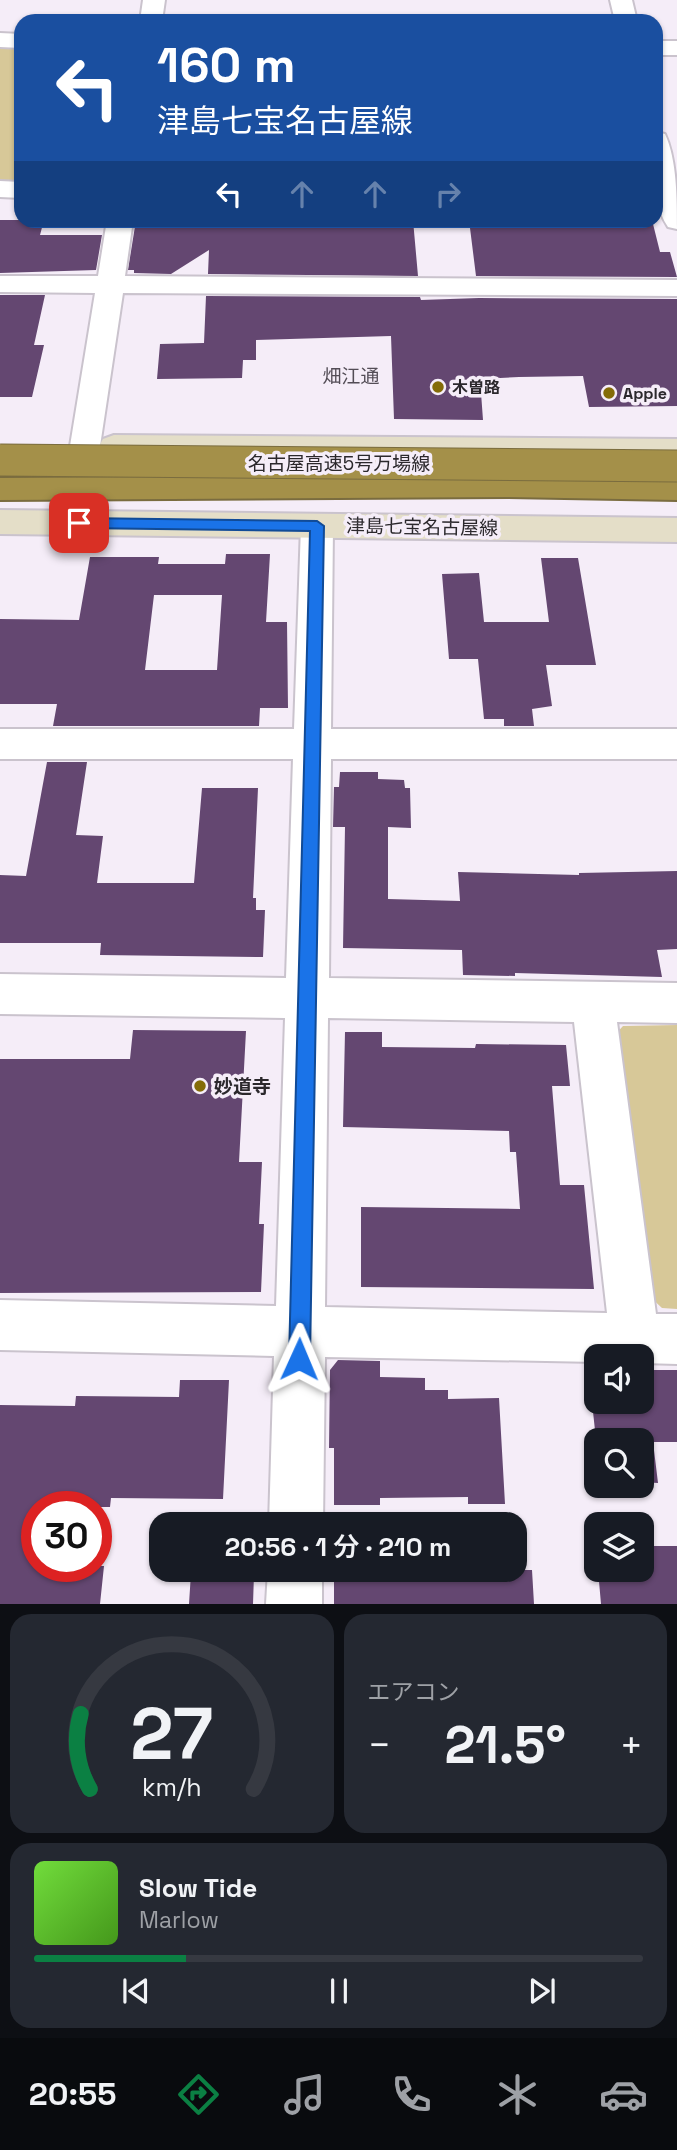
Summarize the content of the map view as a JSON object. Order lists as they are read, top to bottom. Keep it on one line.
{"streets":{"highway":["名古屋高速5号万場線"],"main road":["津島七宝名古屋線"]},"districts":["畑江通"],"places":["木曽路","Apple","妙道寺"],"page":{"turn":["160 m","津島七宝名古屋線"],"limit":"30","trip":"20:56 · 1 分 · 210 m","tile":"エアコン","heat":["−","21.5°","+"],"song":["Slow Tide","Marlow"],"tabs":"20:55","gauge":["27","km/h"]}}
